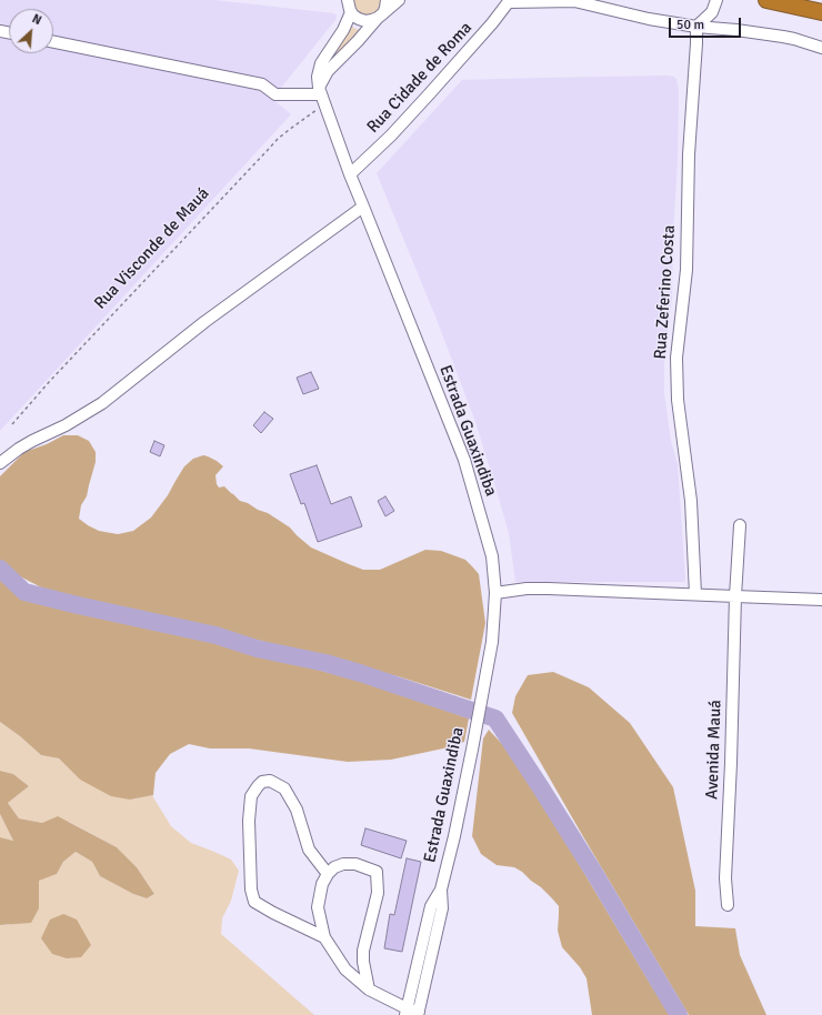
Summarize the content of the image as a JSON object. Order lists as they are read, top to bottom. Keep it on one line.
{"streets":{"street":["Rua Cidade de Roma","Rua Zeferino Costa","Estrada Guaxindiba","Avenida Mauá"],"path":["Rua Visconde de Mauá"]},"crossings":[["Rua Cidade de Roma","Estrada Guaxindiba"],["Rua Visconde de Mauá","Estrada Guaxindiba"]],"scale_bar":"50 m","north":"top right"}
